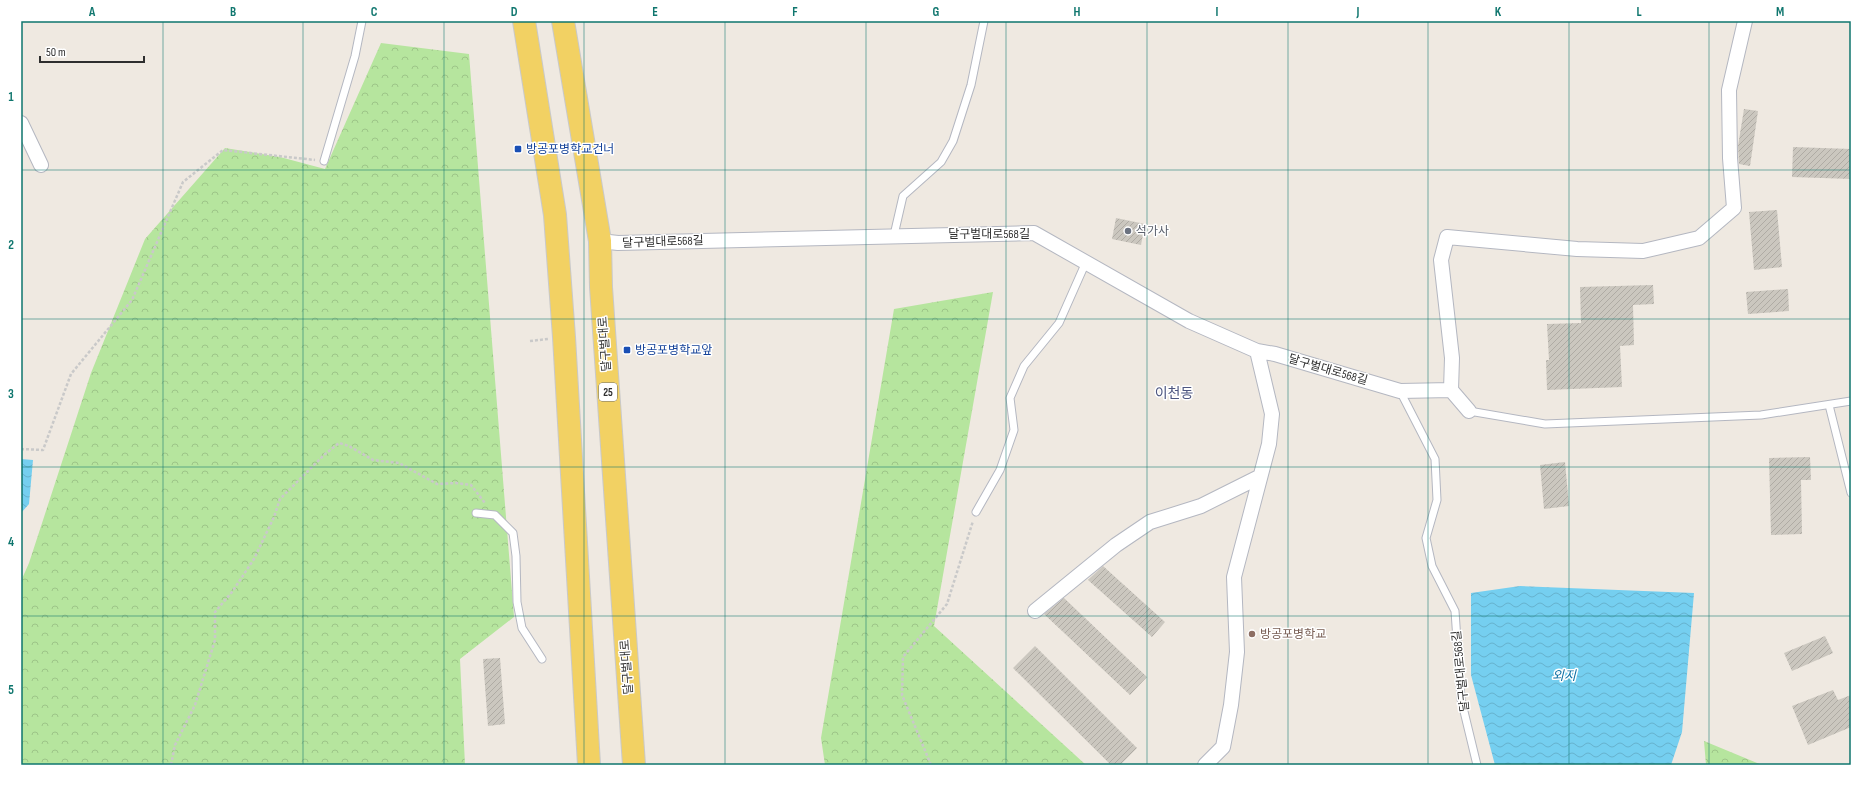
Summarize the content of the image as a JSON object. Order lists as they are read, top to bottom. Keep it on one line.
{"streets":{"main road":["달구벌대로","25"],"street":["달구벌대로568길"]},"crossings":[["달구벌대로568길","달구벌대로"]],"districts":["이천동"],"water":["외지"],"places":{"transit":["방공포병학교건너","방공포병학교앞"],"other":["석가사","방공포병학교"]},"scale_bar":"50 m","grid":{"columns":["A","B","C","D","E","F","G","H","I","J","K","L","M"],"rows":["1","2","3","4","5"]}}
